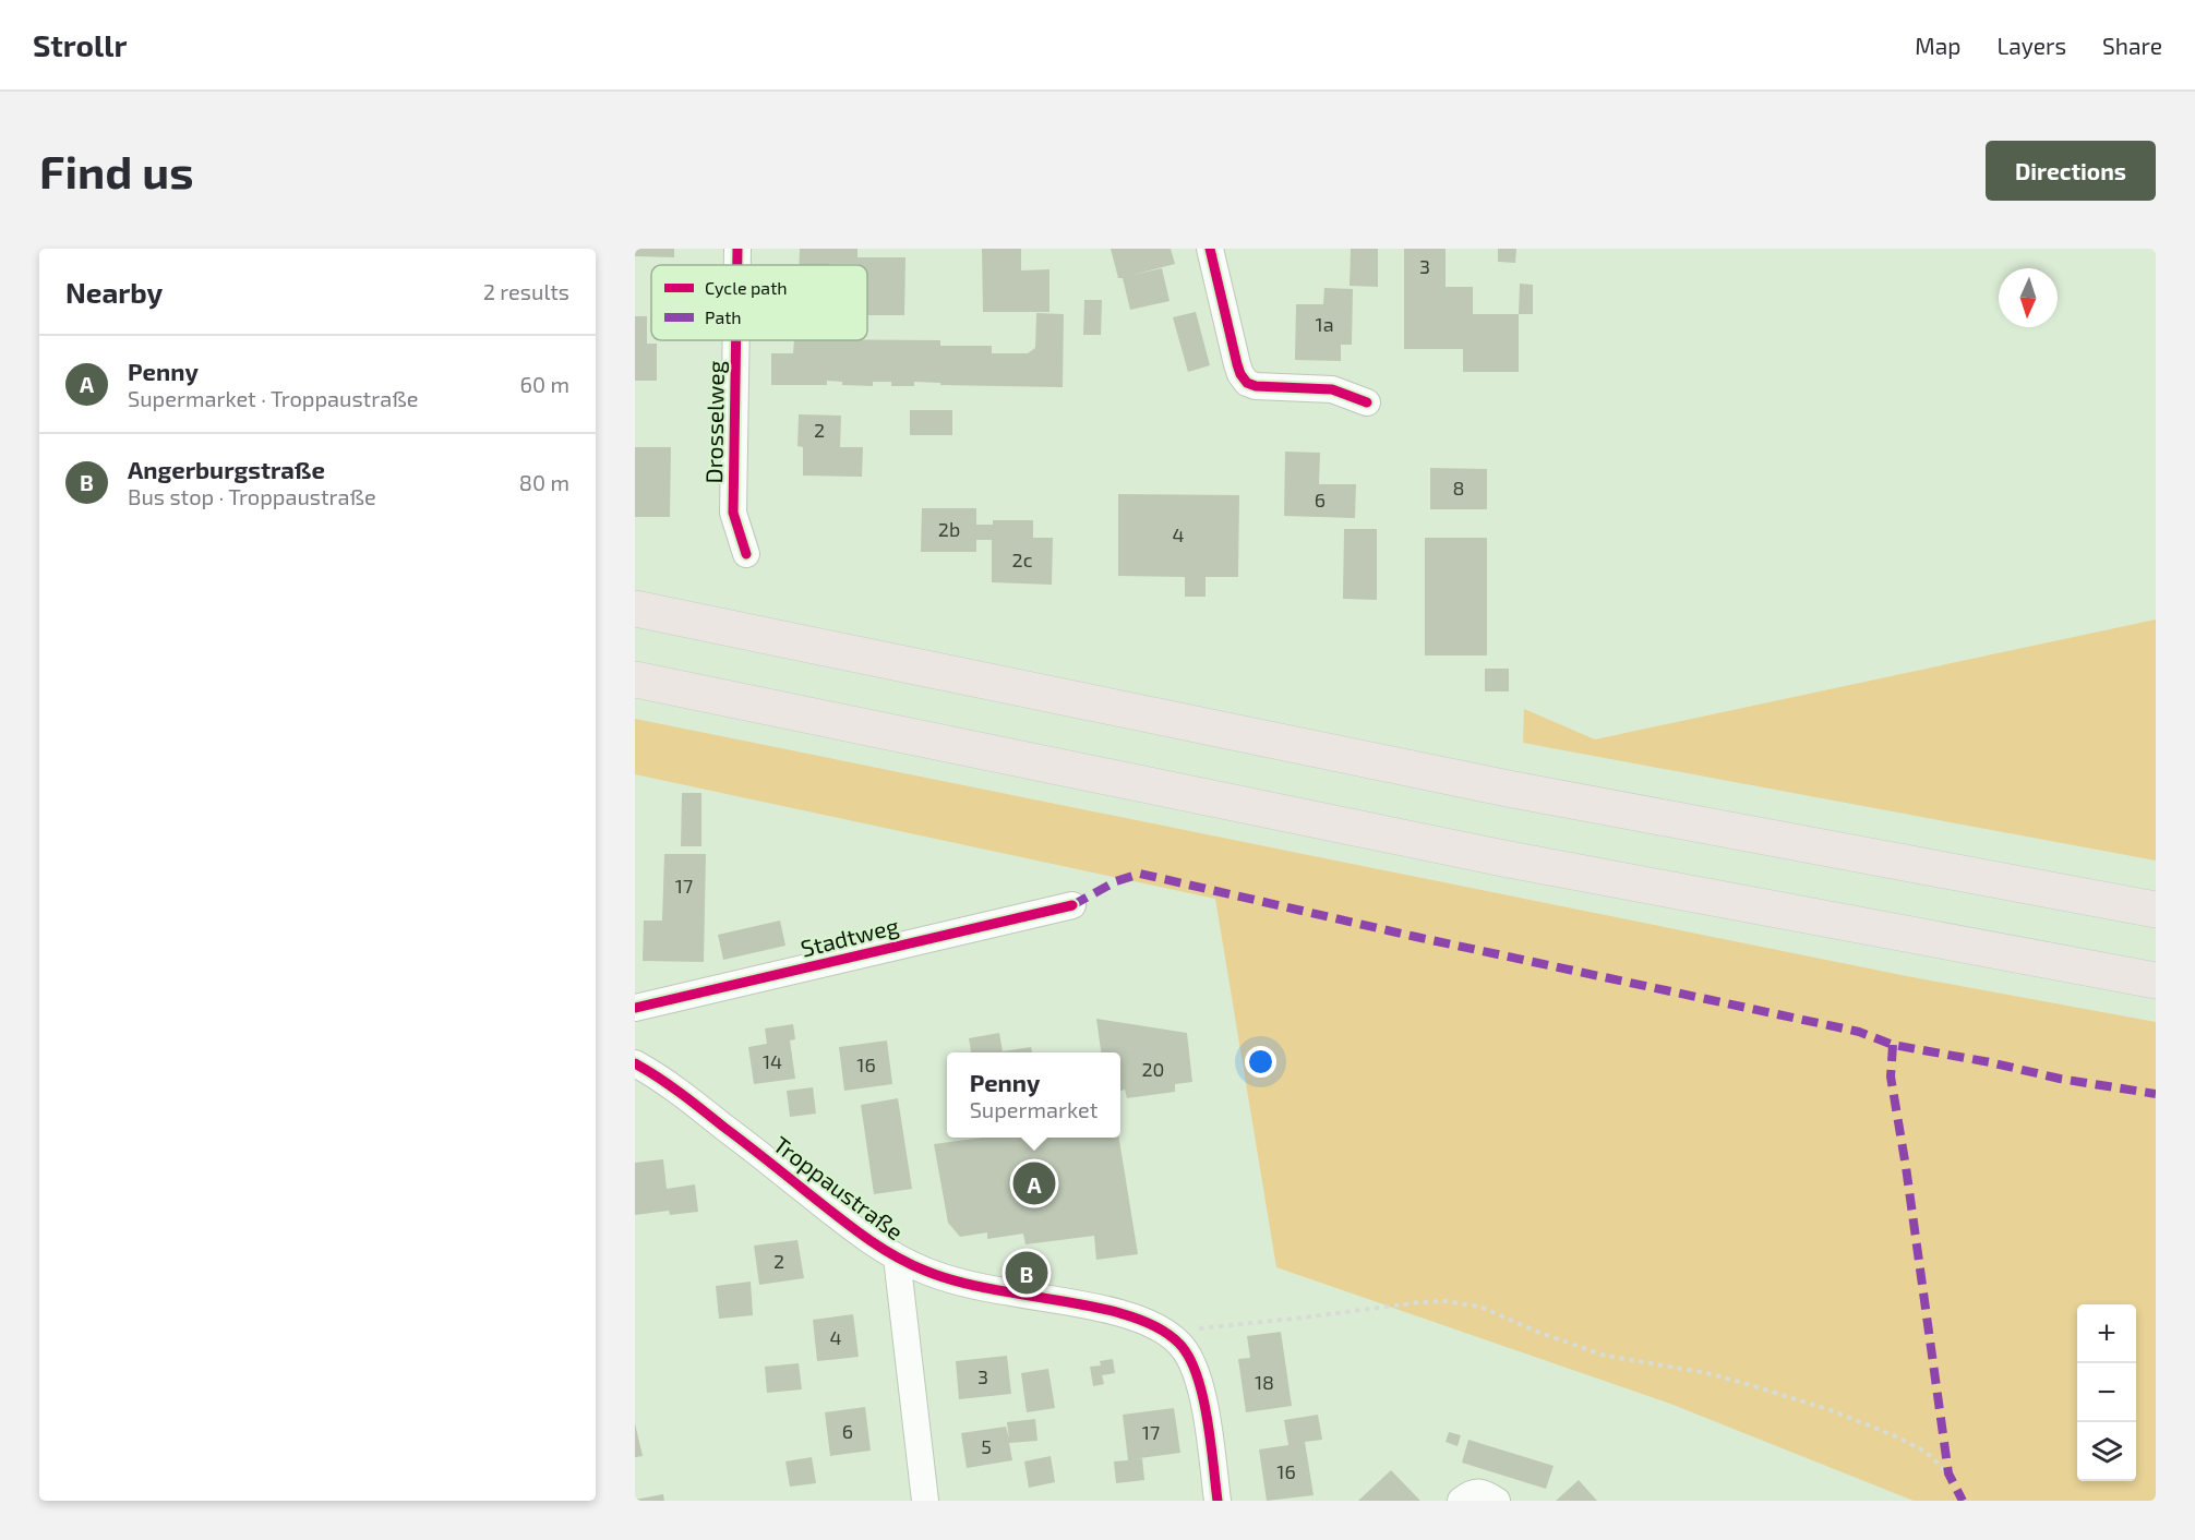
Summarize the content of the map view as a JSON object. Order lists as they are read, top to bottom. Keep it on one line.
{"streets":{"street":["Drosselweg","Stadtweg","Troppaustraße"]},"house_numbers":["3","1a","2","8","6","2b","4","2c","17","14","16","20","2","4","3","18","6","17","5","16"],"legend":["Cycle path","Path"],"north":"bottom","page":{"header":"Strollr","nav":["Map","Layers","Share"],"buttons":"Directions","title":"Find us","heading":["Nearby","2 results"],"list":[{"mark":"A","name":"Penny","note":"Supermarket · Troppaustraße","value":"60 m"},{"mark":"B","name":"Angerburgstraße","note":"Bus stop · Troppaustraße","value":"80 m"}],"popup":["Penny","Supermarket"],"pins":["A","B"],"map_buttons":["+","−"]}}
